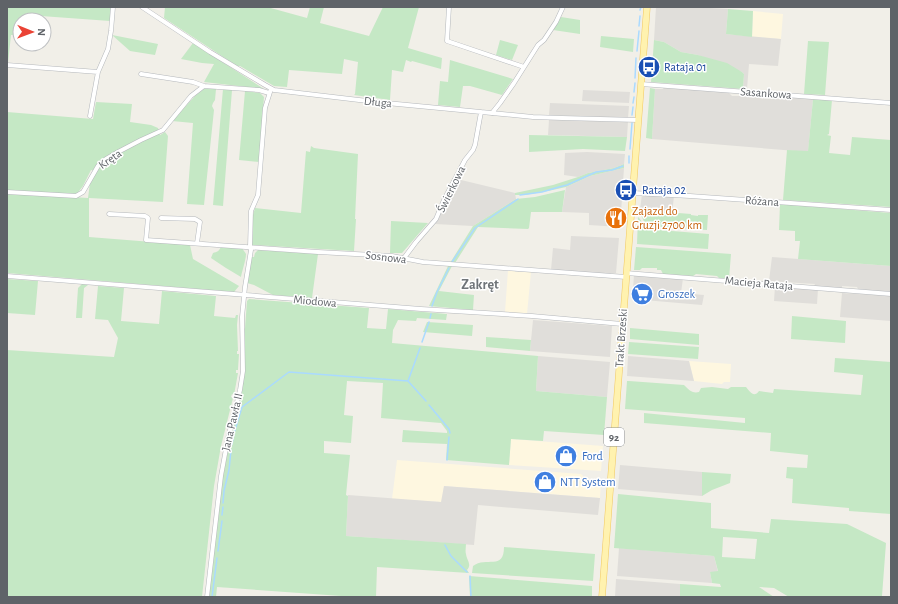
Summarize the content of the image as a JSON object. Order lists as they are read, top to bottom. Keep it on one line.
{"streets":{"main road":["Trakt Brzeski","92"],"street":["Sasankowa","Długa","Kręta","Świerkowa","Różana","Sosnowa","Macieja Rataja","Miodowa","Jana Pawła II"]},"crossings":[["Sasankowa","Trakt Brzeski"],["Długa","Świerkowa"],["Długa","Trakt Brzeski"],["Długa","Jana Pawła II"],["Świerkowa","Sosnowa"],["Różana","Trakt Brzeski"],["Sosnowa","Macieja Rataja"],["Sosnowa","Trakt Brzeski"],["Sosnowa","Jana Pawła II"],["Macieja Rataja","Trakt Brzeski"],["Miodowa","Trakt Brzeski"],["Miodowa","Jana Pawła II"]],"districts":["Zakręt"],"places":{"bus stop":["Rataja 01","Rataja 02"],"restaurant":["Zajazd do Gruzji 2700 km"],"supermarket":["Groszek"],"shop":["Ford","NTT System"]},"north":"right"}
